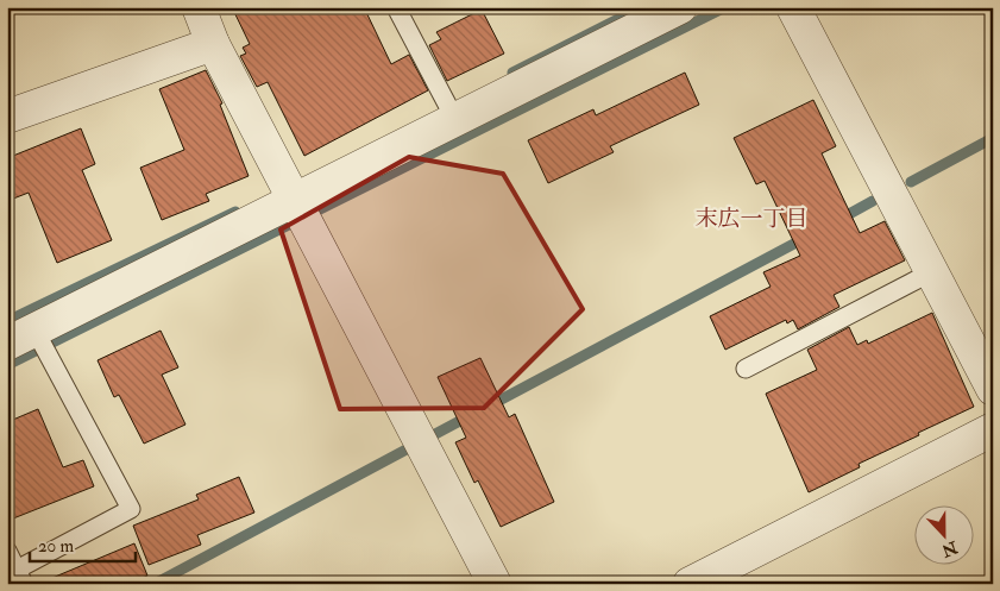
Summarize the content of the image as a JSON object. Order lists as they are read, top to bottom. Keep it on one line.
{"districts":["末広一丁目"],"scale_bar":"20 m","north":"bottom"}
